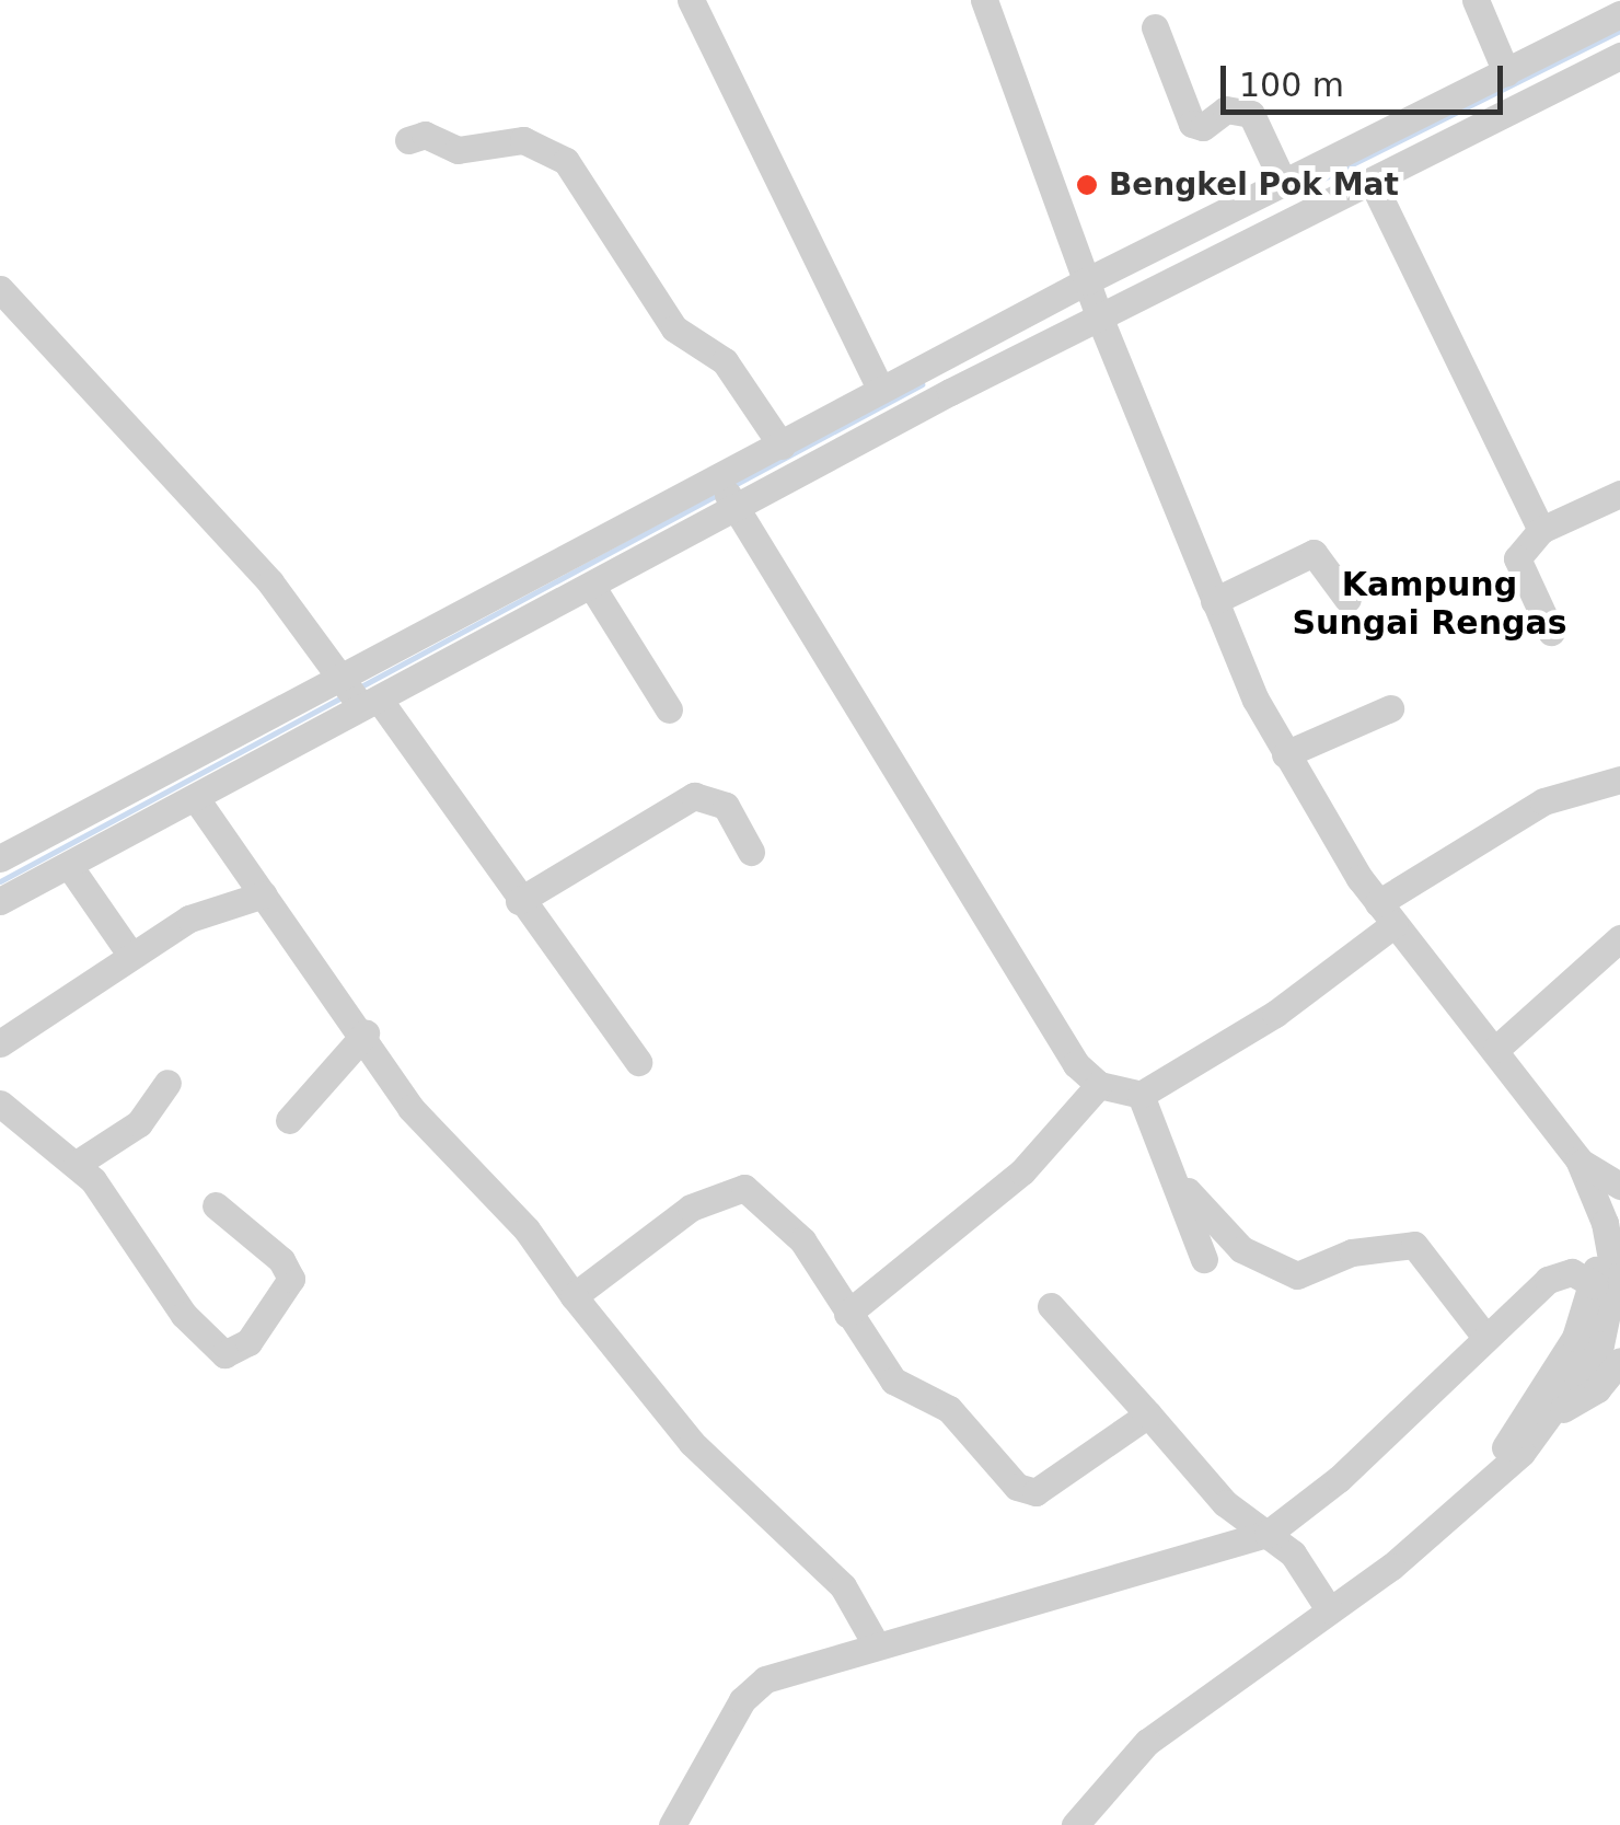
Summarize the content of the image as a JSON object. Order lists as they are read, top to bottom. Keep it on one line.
{"districts":["Kampung Sungai Rengas"],"places":["Bengkel Pok Mat"],"scale_bar":"100 m"}
